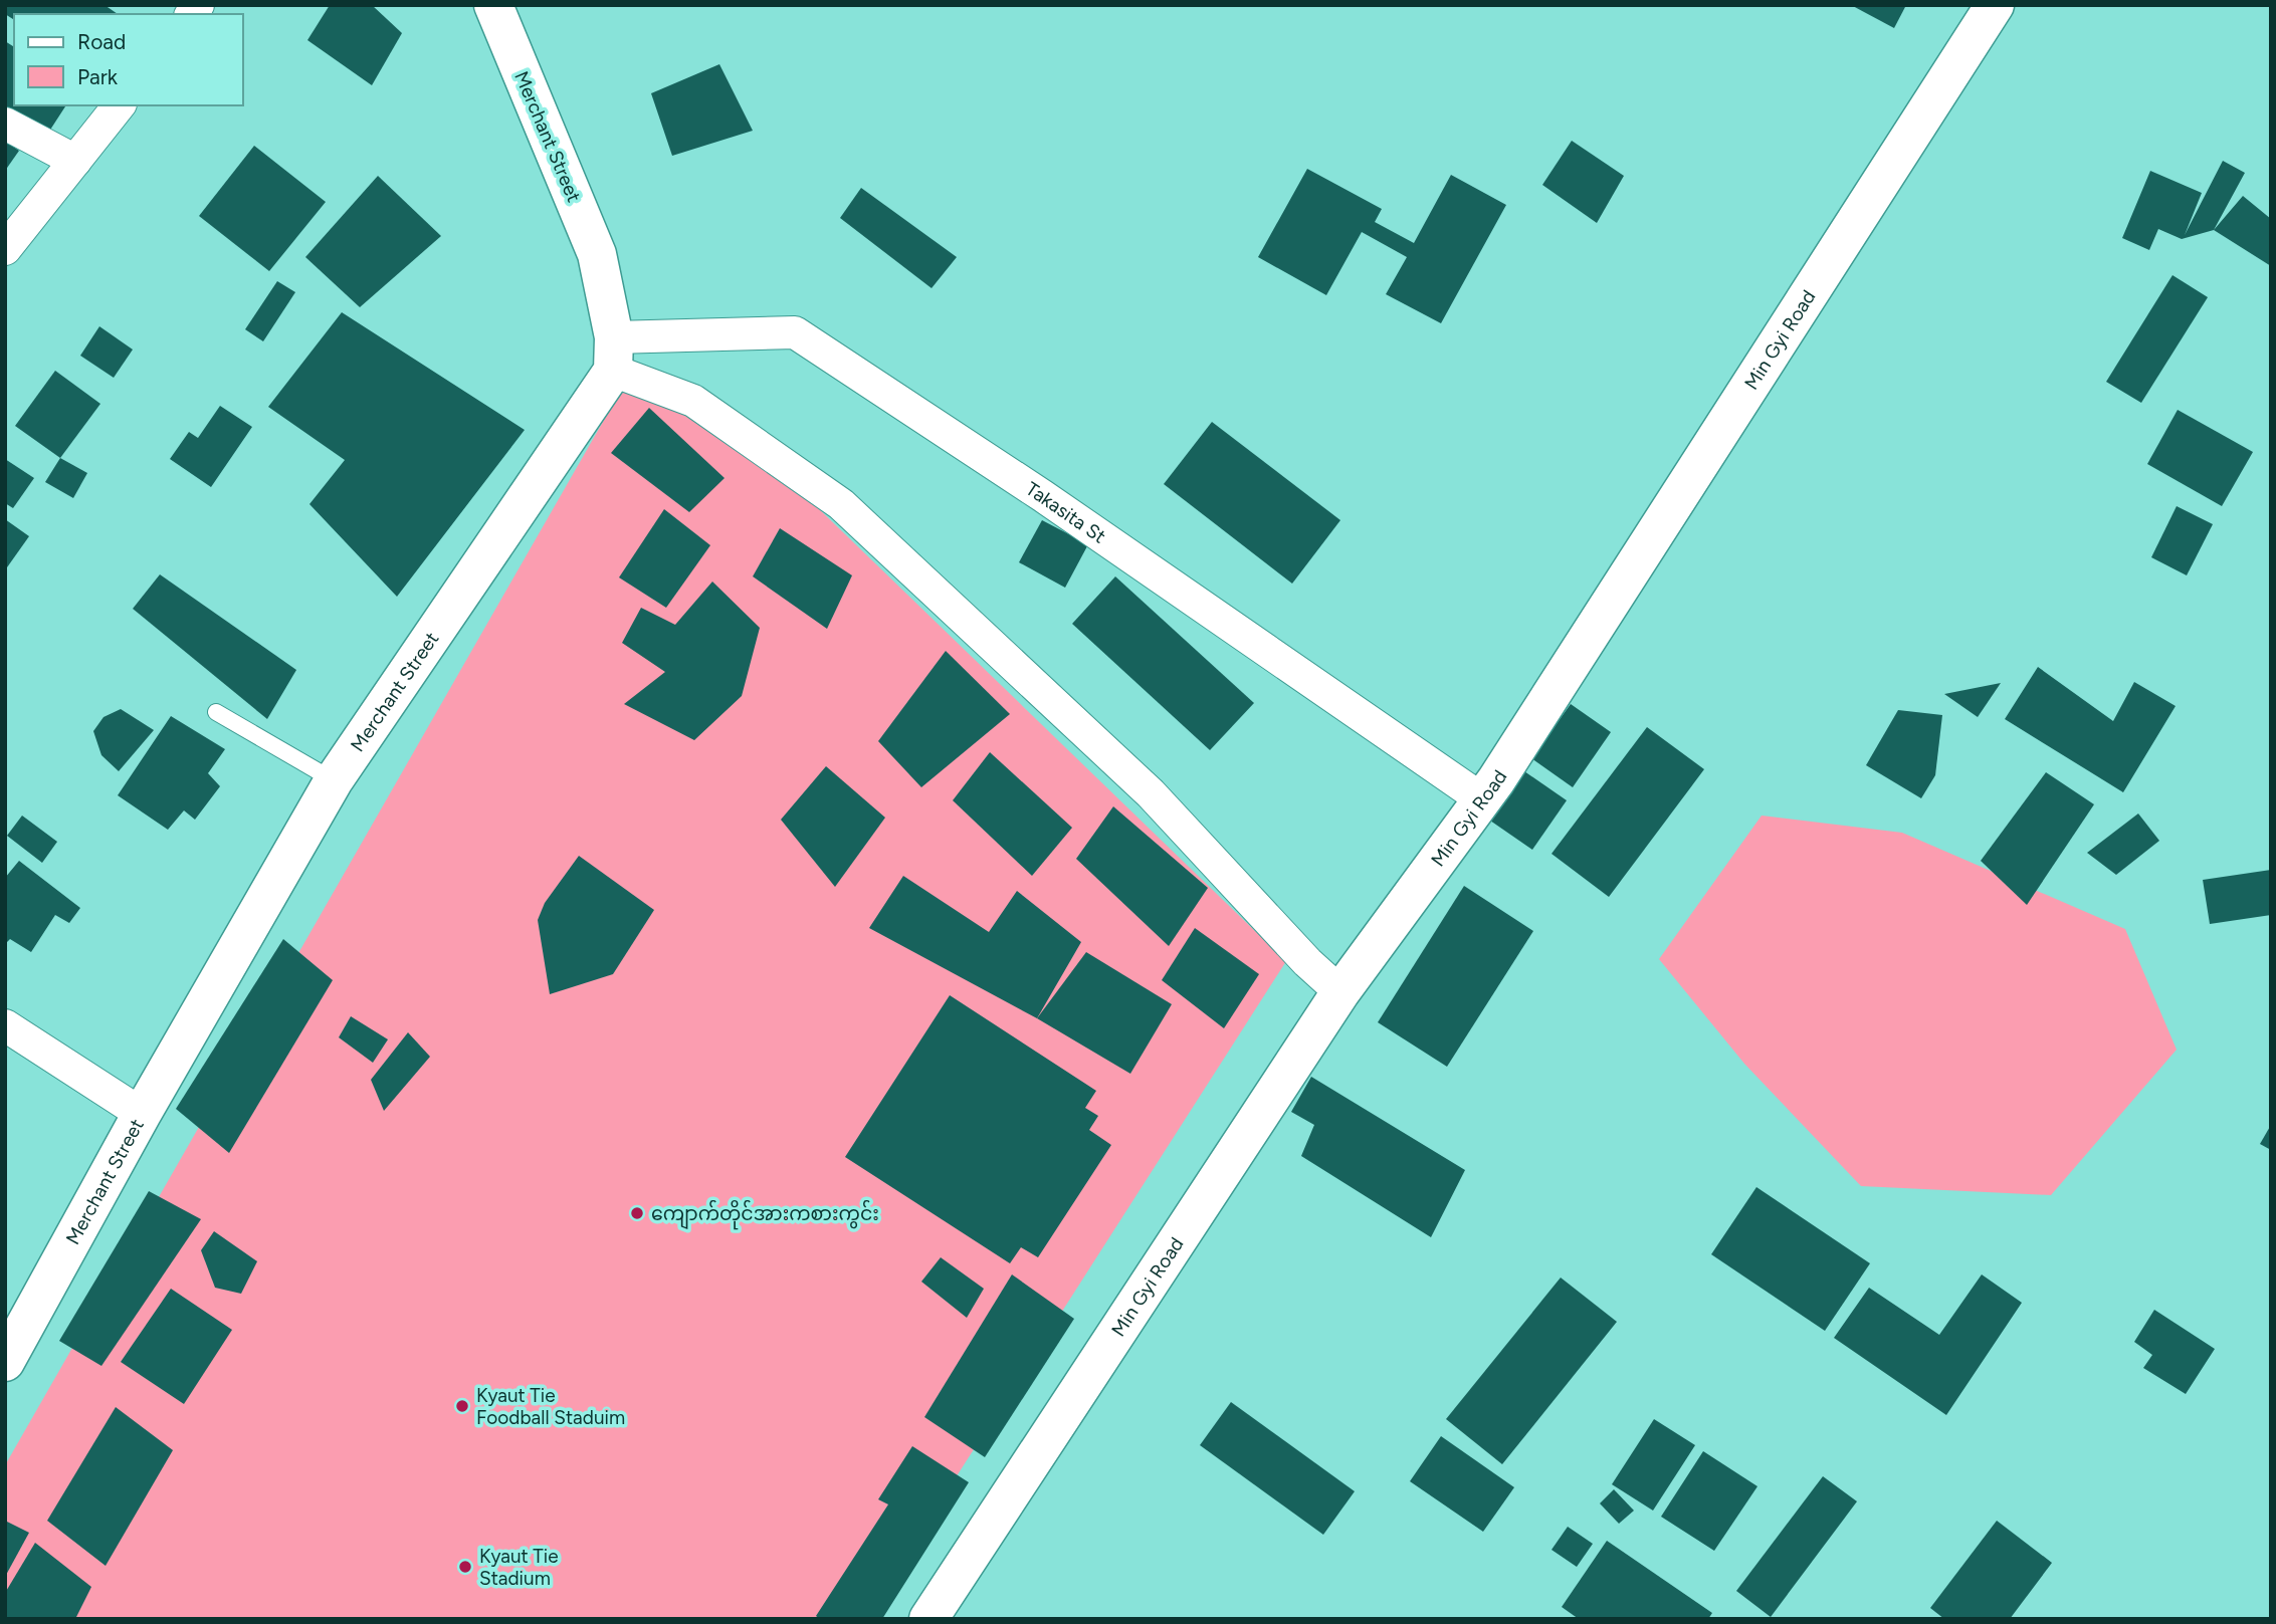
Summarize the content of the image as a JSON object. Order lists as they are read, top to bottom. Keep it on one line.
{"streets":{"main road":["Merchant Street","Min Gyi Road"],"street":["Takasita St"]},"crossings":[["Merchant Street","Takasita St"],["Min Gyi Road","Takasita St"]],"places":["ကျောက်တိုင်အားကစားကွင်း","Kyaut Tie Foodball Staduim","Kyaut Tie Stadium"],"legend":["Road","Park"]}
